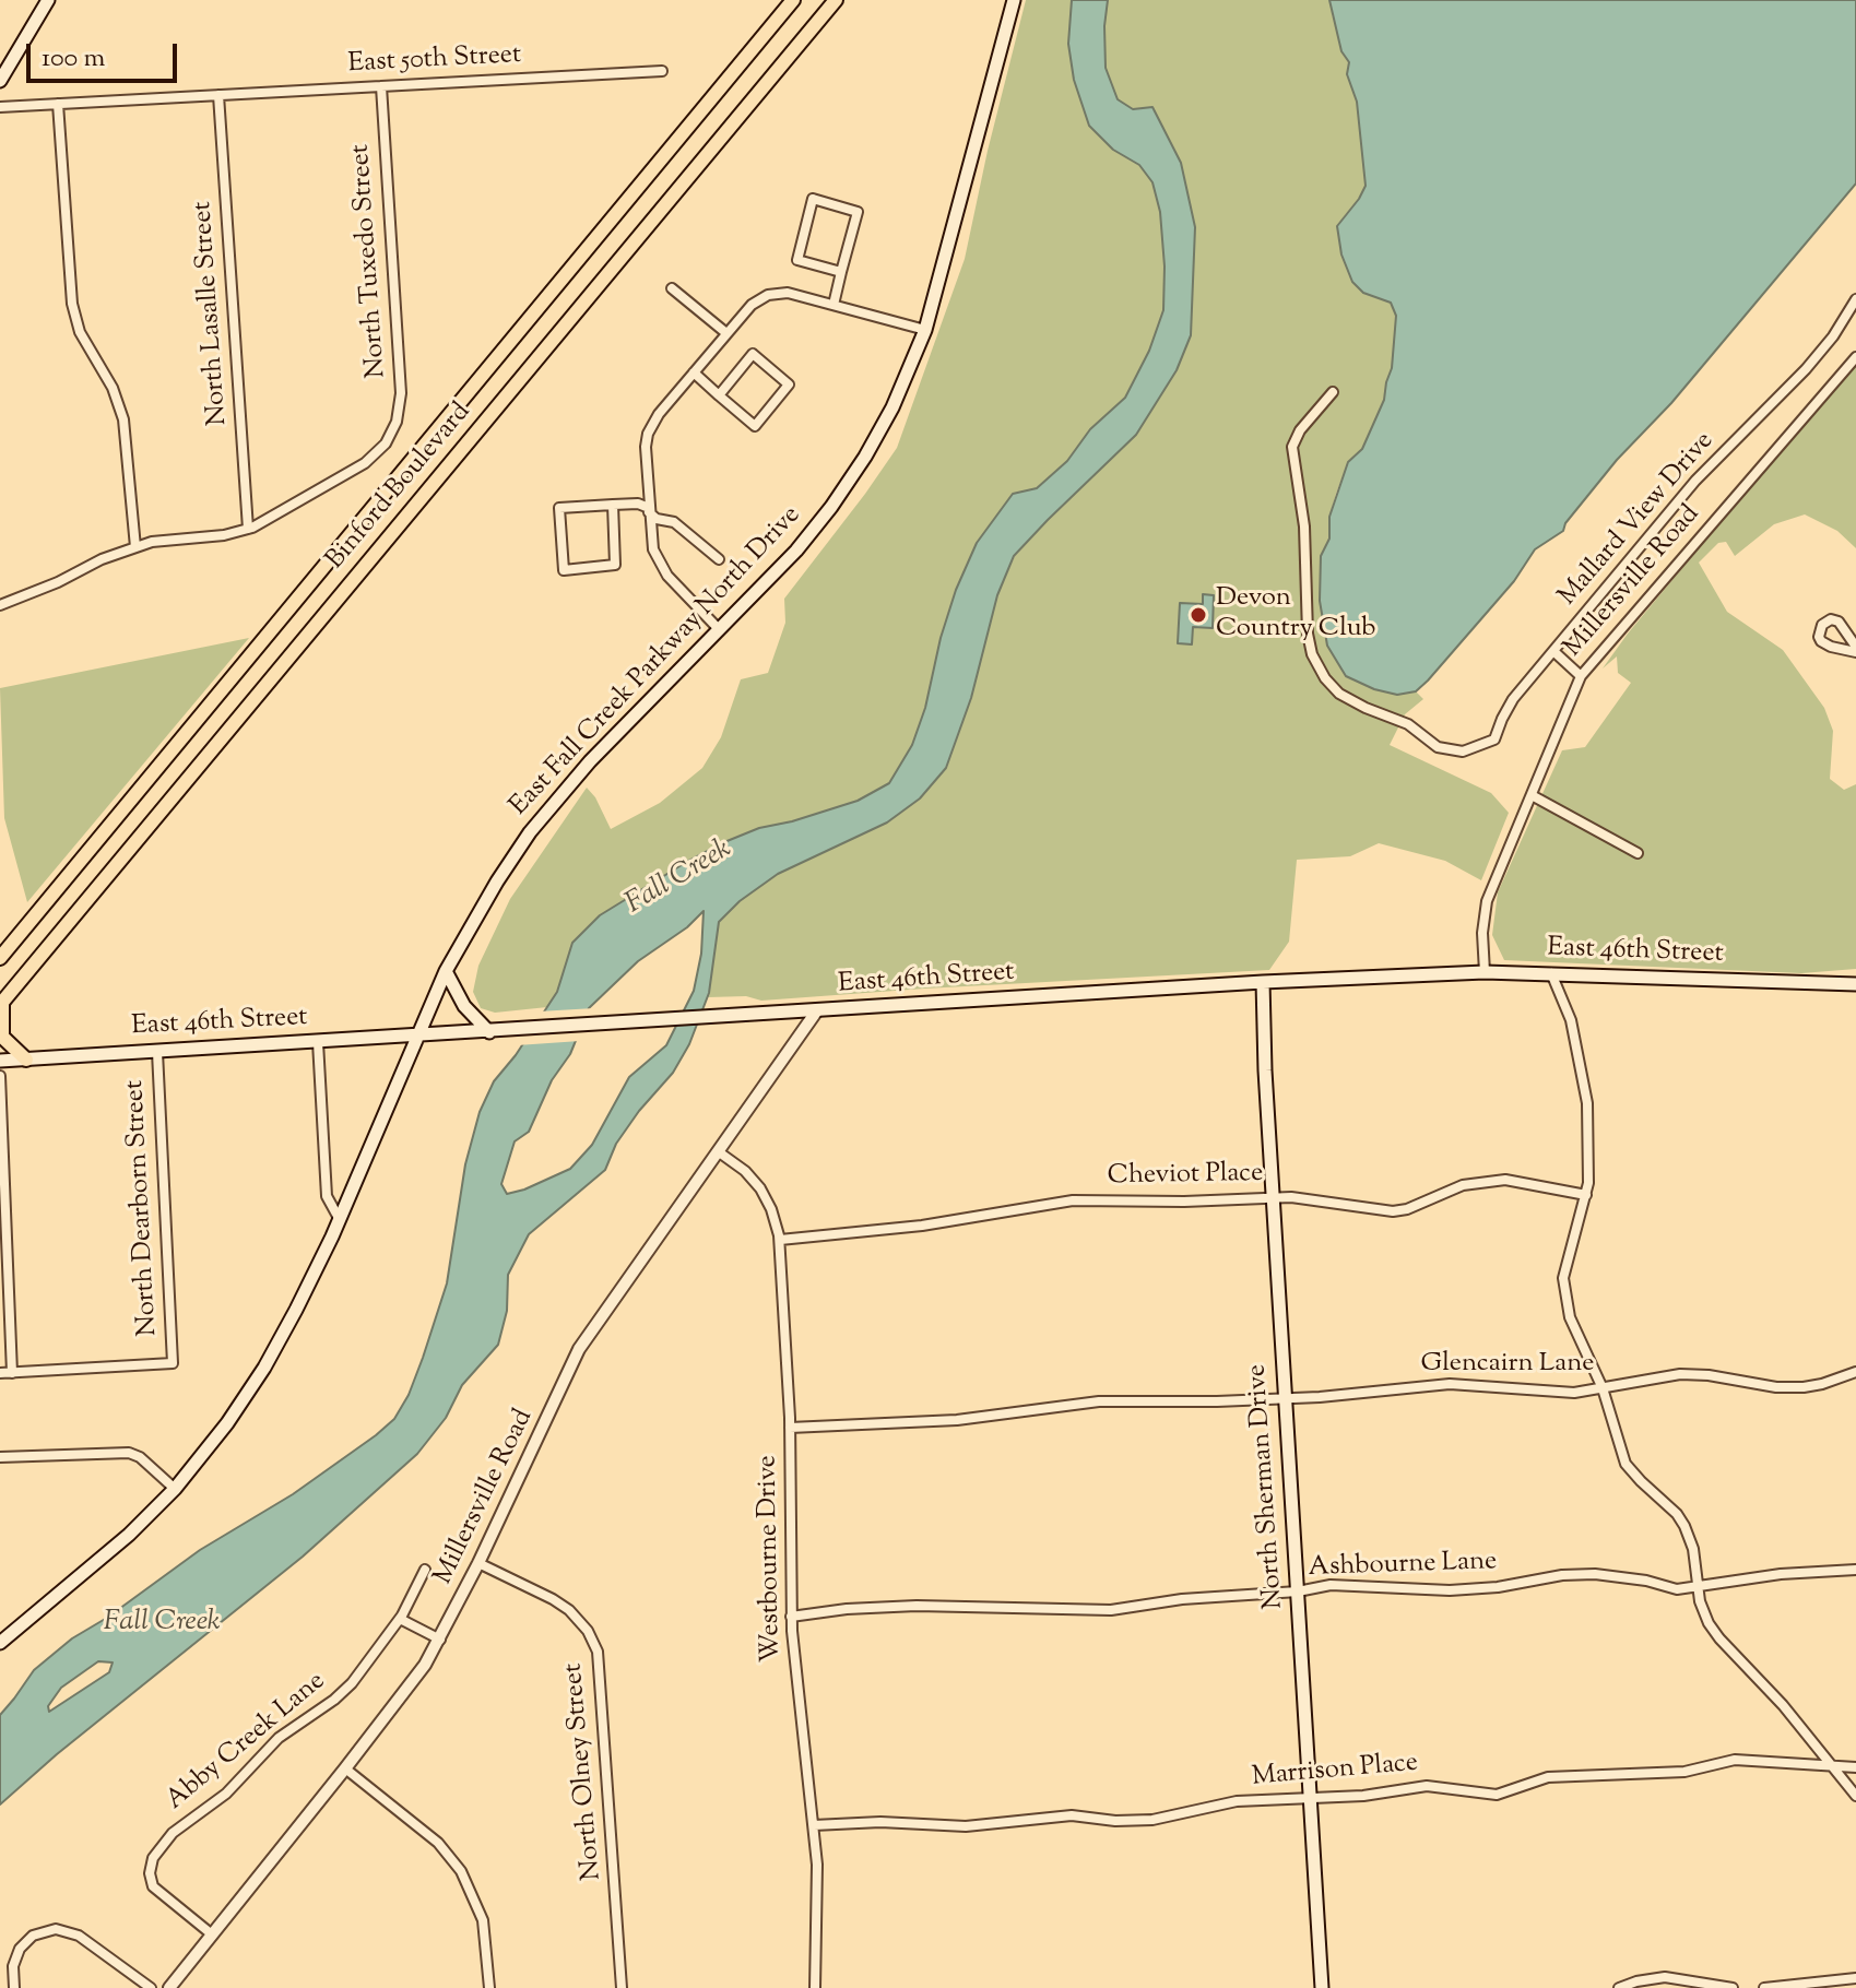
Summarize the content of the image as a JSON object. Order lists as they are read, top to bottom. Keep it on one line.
{"streets":{"main road":["Binford Boulevard","East Fall Creek Parkway North Drive","East 46th Street","North Sherman Drive"],"street":["East 50th Street","North Tuxedo Street","North Lasalle Street","Mallard View Drive","Millersville Road","Cheviot Place","North Dearborn Street","Glencairn Lane","Westbourne Drive","Ashbourne Lane","Abby Creek Lane","North Olney Street","Marrison Place"]},"crossings":[["East 50th Street","North Tuxedo Street"],["East 50th Street","North Lasalle Street"],["North Tuxedo Street","North Lasalle Street"],["Millersville Road","East 46th Street"],["Millersville Road","Westbourne Drive"],["Millersville Road","Abby Creek Lane"],["Millersville Road","North Olney Street"],["East Fall Creek Parkway North Drive","East 46th Street"],["East 46th Street","North Dearborn Street"],["East 46th Street","North Sherman Drive"],["Cheviot Place","North Sherman Drive"],["Cheviot Place","Westbourne Drive"],["Glencairn Lane","North Sherman Drive"],["Glencairn Lane","Westbourne Drive"],["North Sherman Drive","Ashbourne Lane"],["North Sherman Drive","Marrison Place"],["Westbourne Drive","Ashbourne Lane"],["Westbourne Drive","Marrison Place"]],"water":["Fall Creek"],"places":["Devon Country Club"],"scale_bar":"100 m"}
